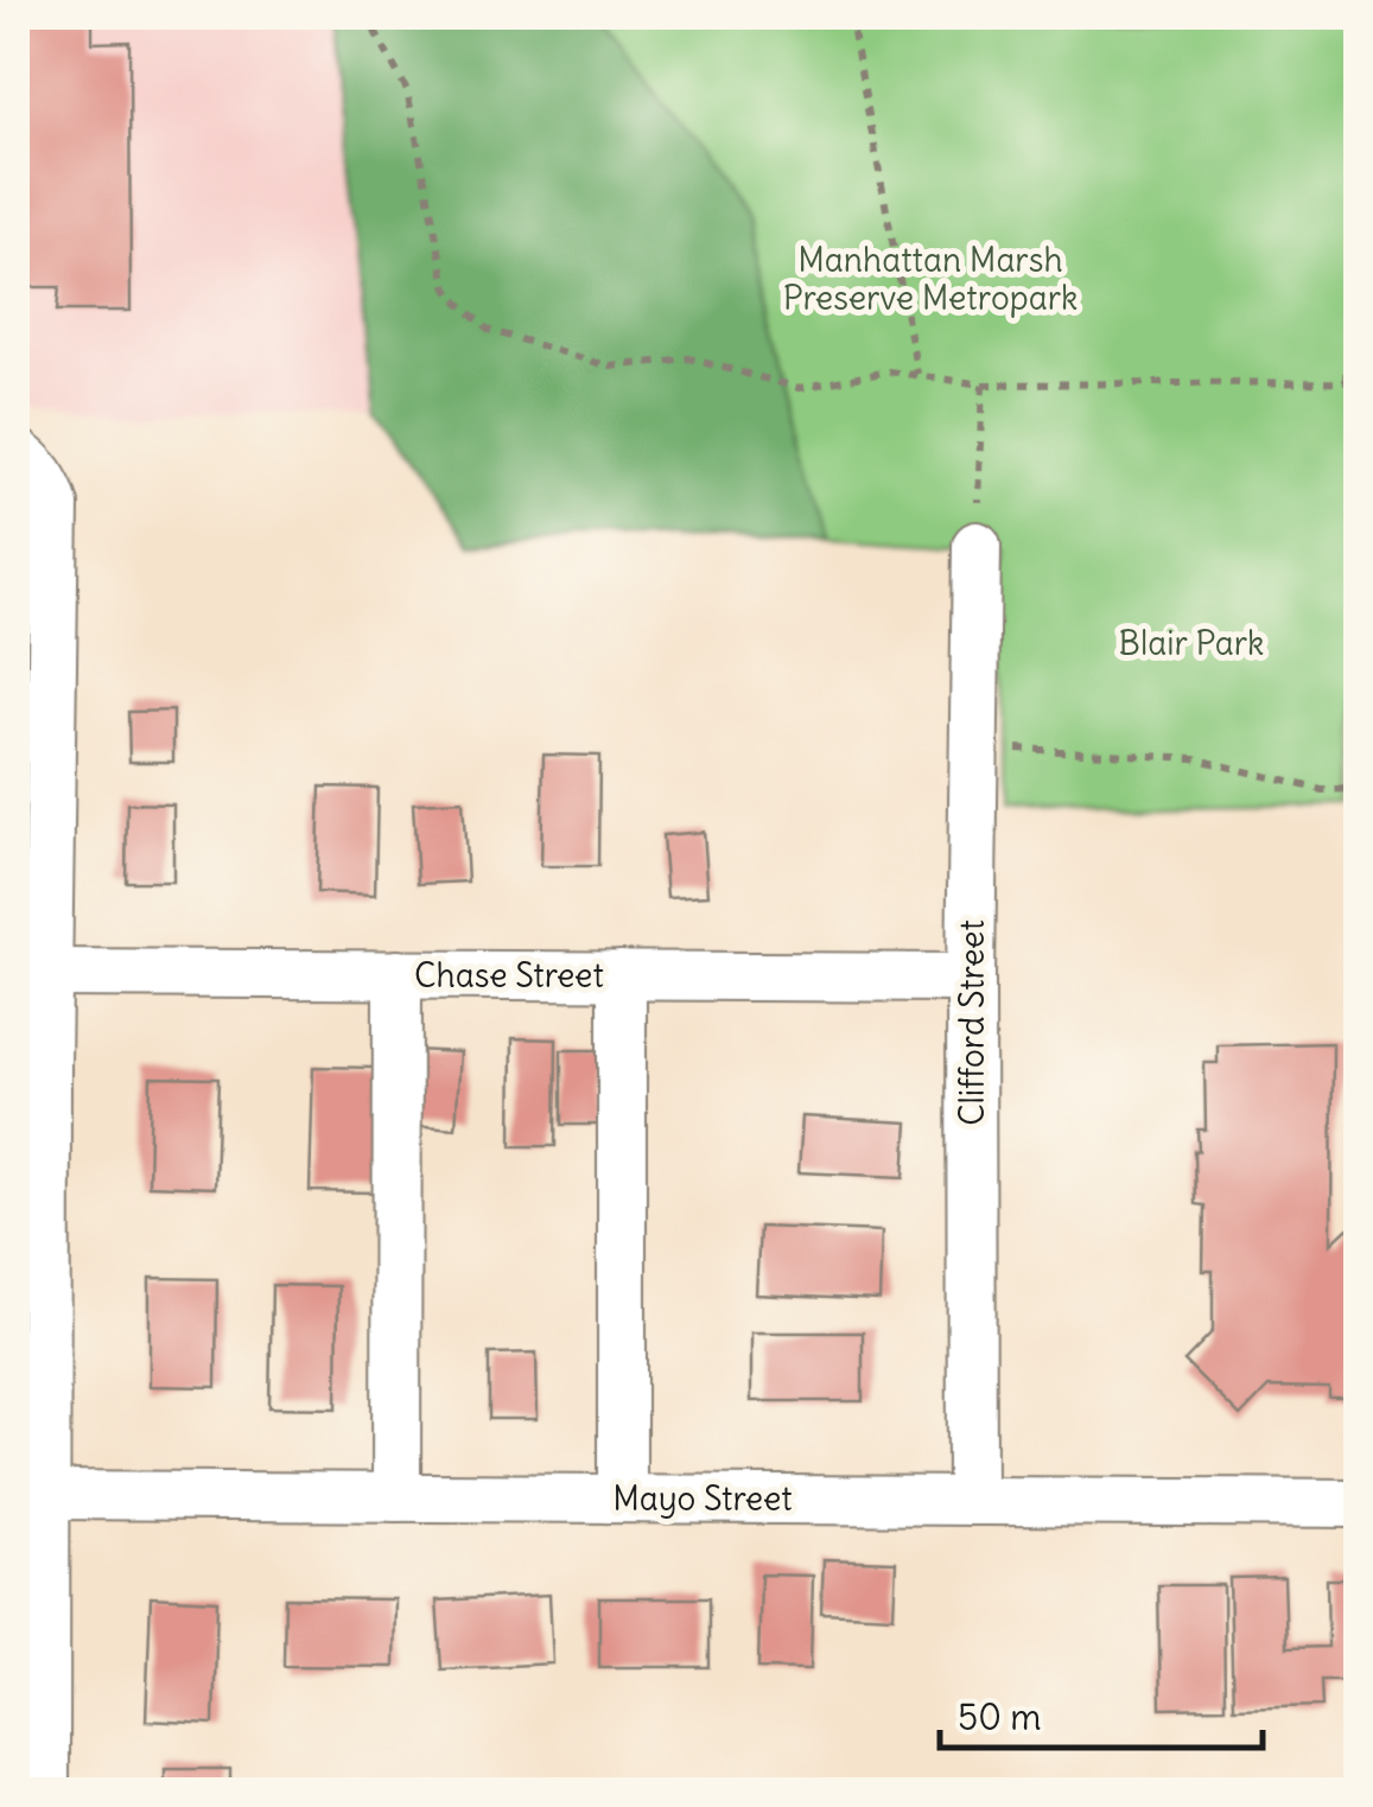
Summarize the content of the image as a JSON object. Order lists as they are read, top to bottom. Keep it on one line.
{"streets":{"street":["Chase Street","Clifford Street","Mayo Street"]},"crossings":[["Chase Street","Clifford Street"],["Clifford Street","Mayo Street"]],"parks":["Manhattan Marsh Preserve Metropark","Blair Park"],"scale_bar":"50 m"}
